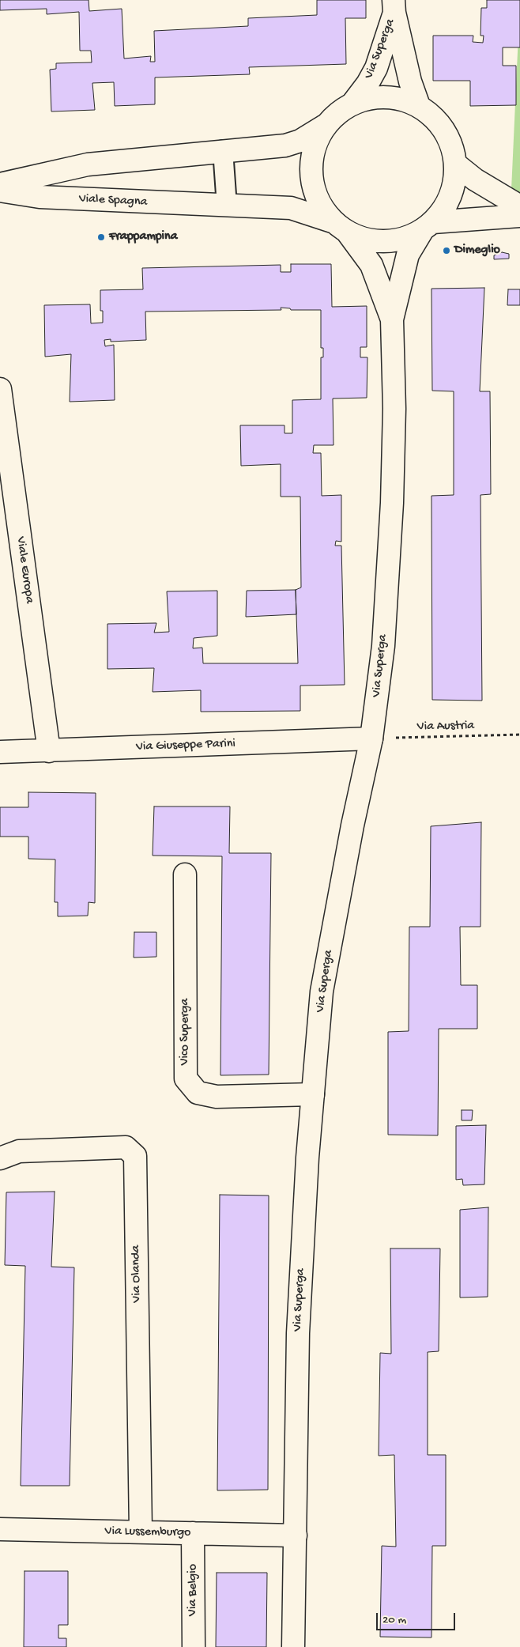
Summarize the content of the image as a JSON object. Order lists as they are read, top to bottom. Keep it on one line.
{"streets":{"street":["Via Superga","Viale Spagna","Viale Europa","Via Giuseppe Parini","Vico Superga","Via Olanda","Via Lussemburgo","Via Belgio"],"path":["Via Austria"]},"crossings":[["Via Superga","Viale Spagna"],["Via Superga","Via Austria"],["Via Superga","Via Giuseppe Parini"],["Via Superga","Vico Superga"],["Via Superga","Via Lussemburgo"],["Viale Europa","Via Giuseppe Parini"],["Via Austria","Via Giuseppe Parini"],["Via Olanda","Via Lussemburgo"],["Via Lussemburgo","Via Belgio"]],"places":["Frappampina","Dimeglio"],"scale_bar":"20 m"}
